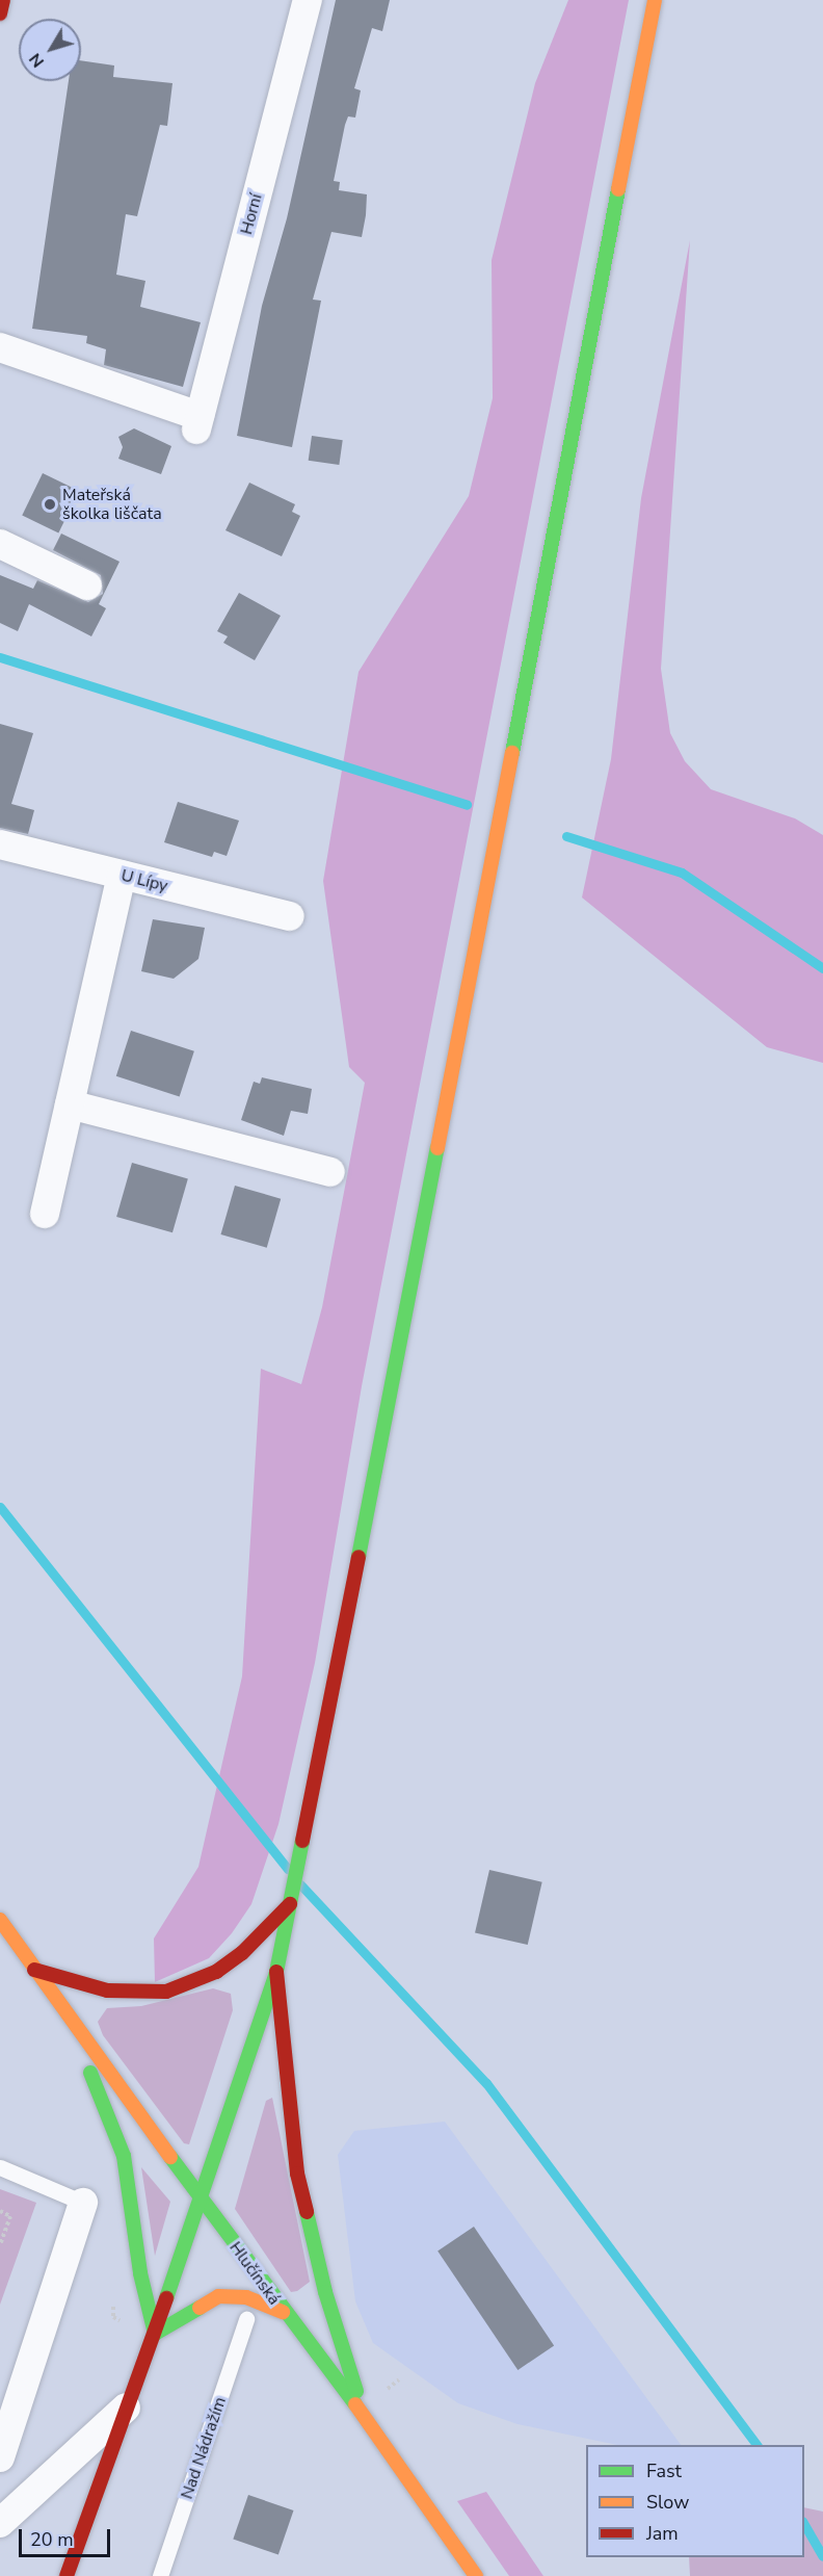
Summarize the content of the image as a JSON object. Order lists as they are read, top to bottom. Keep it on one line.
{"streets":{"main road":["Hlučínská"],"street":["Horní","U Lípy"],"lane":["Nad Nádražím"]},"places":["Mateřská školka liščata"],"legend":["Fast","Slow","Jam"],"scale_bar":"20 m","north":"bottom left"}
